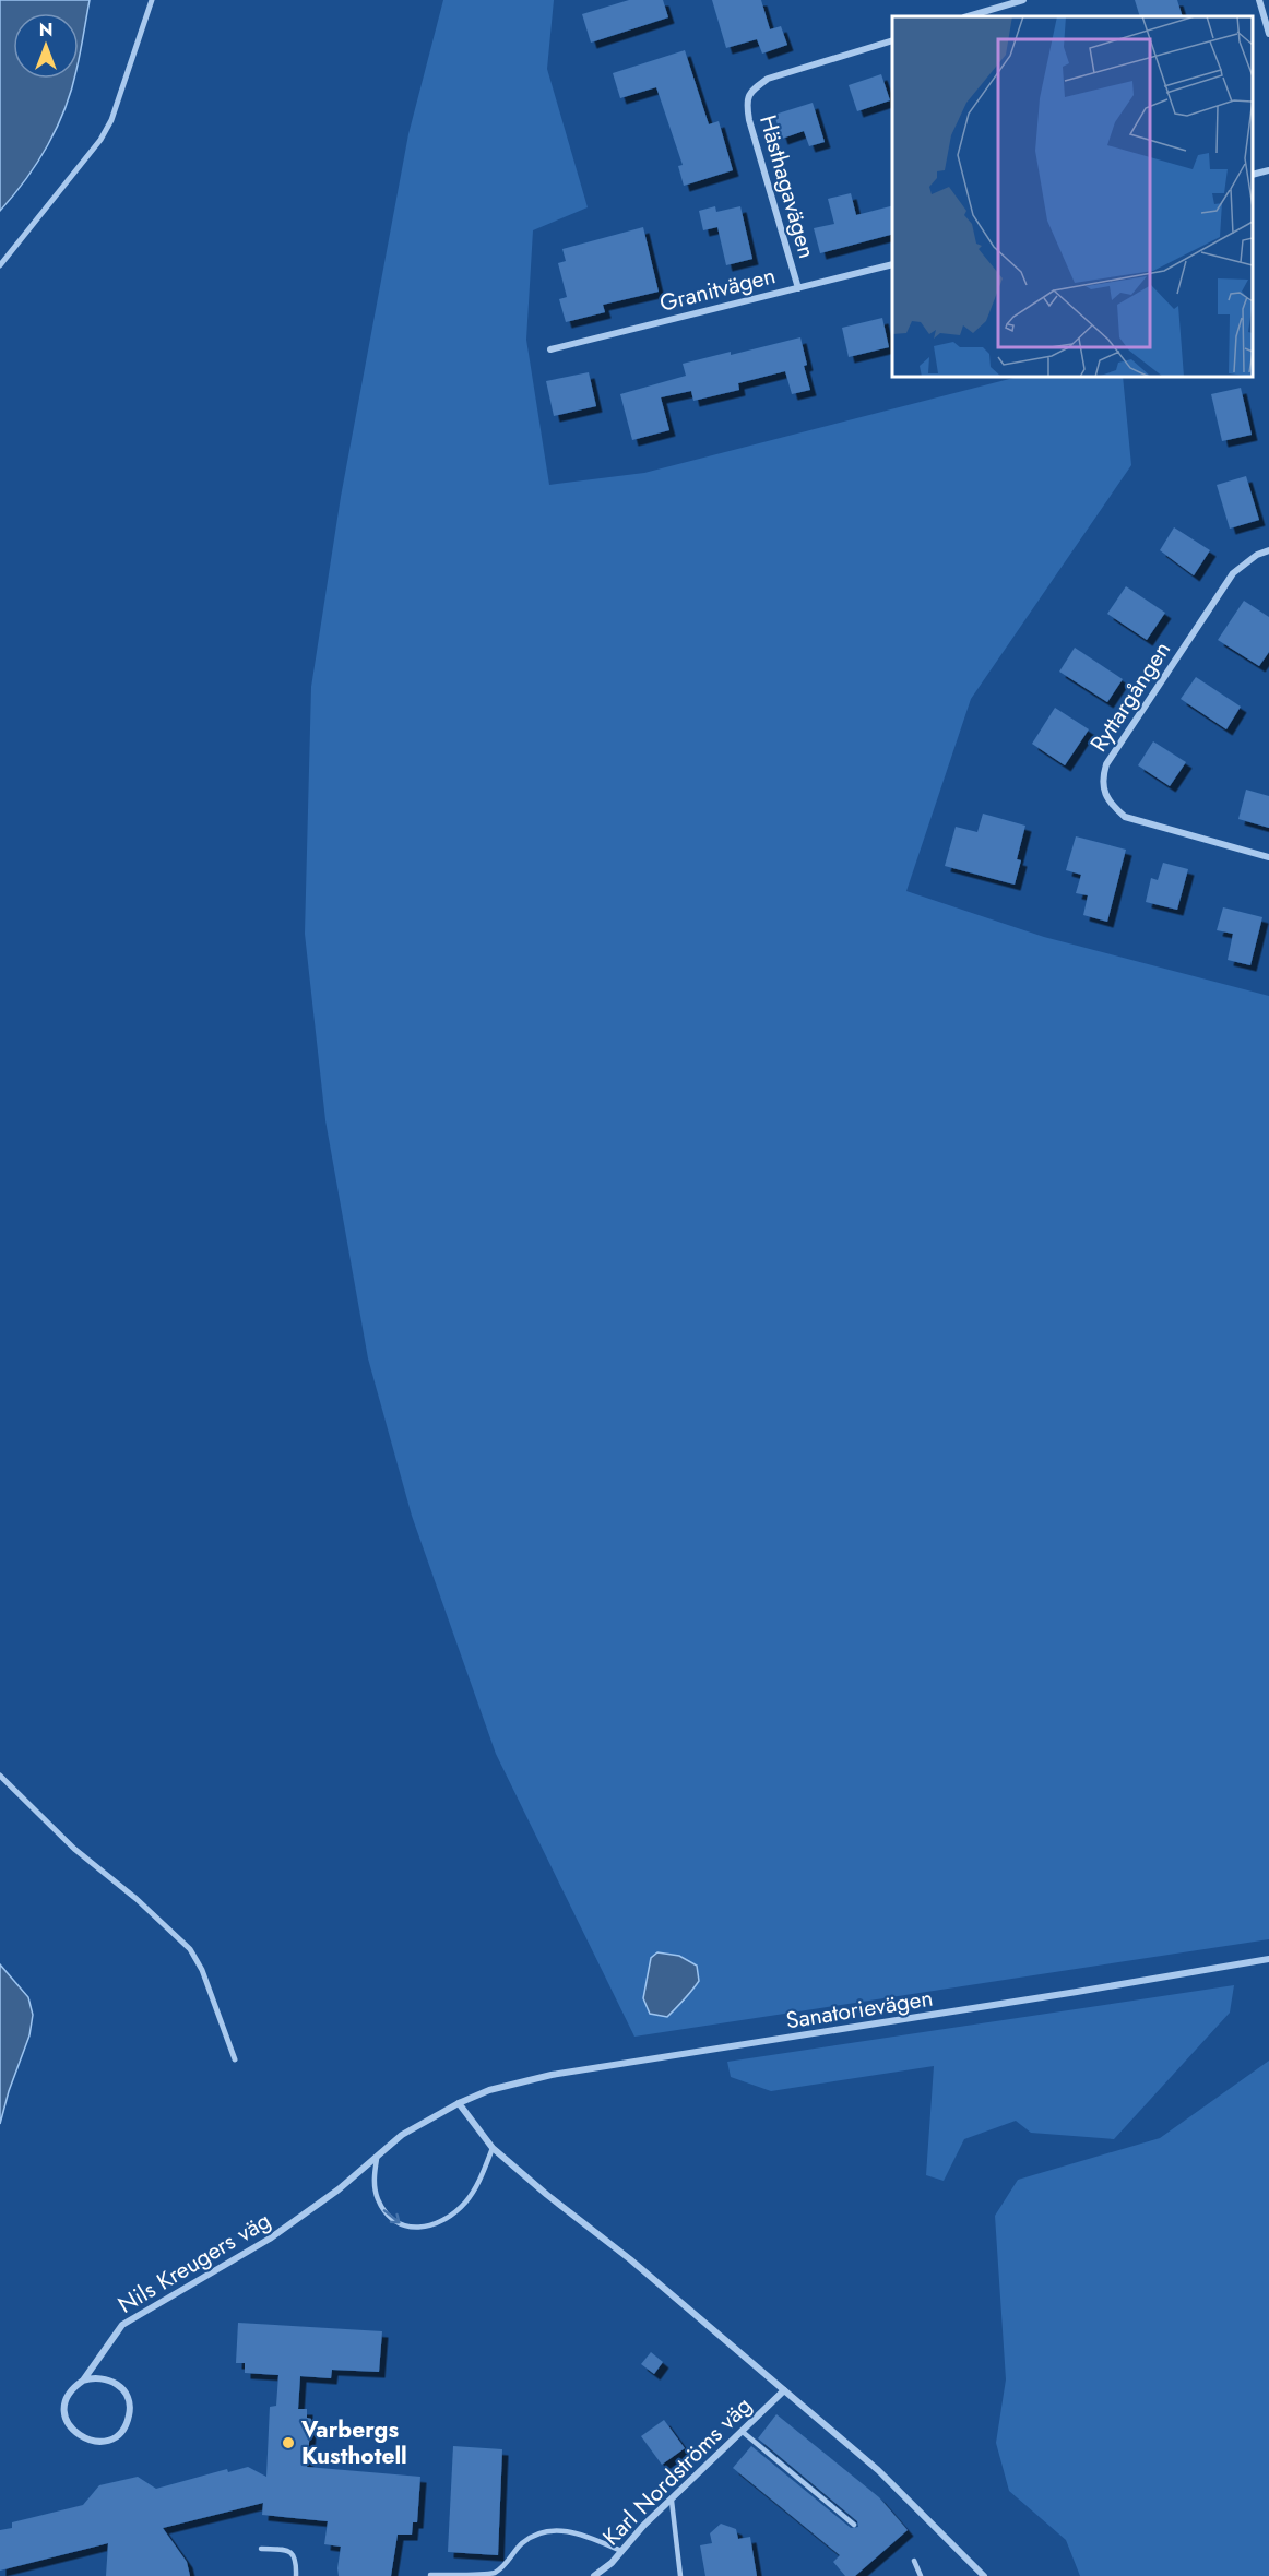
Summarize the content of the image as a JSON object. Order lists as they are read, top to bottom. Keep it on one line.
{"streets":{"street":["Hästhagavägen","Granitvägen","Ryttargången","Sanatorievägen","Nils Kreugers väg","Karl Nordströms väg"]},"crossings":[["Hästhagavägen","Granitvägen"],["Sanatorievägen","Nils Kreugers väg"]],"places":["Varbergs Kusthotell"],"north":"top"}
